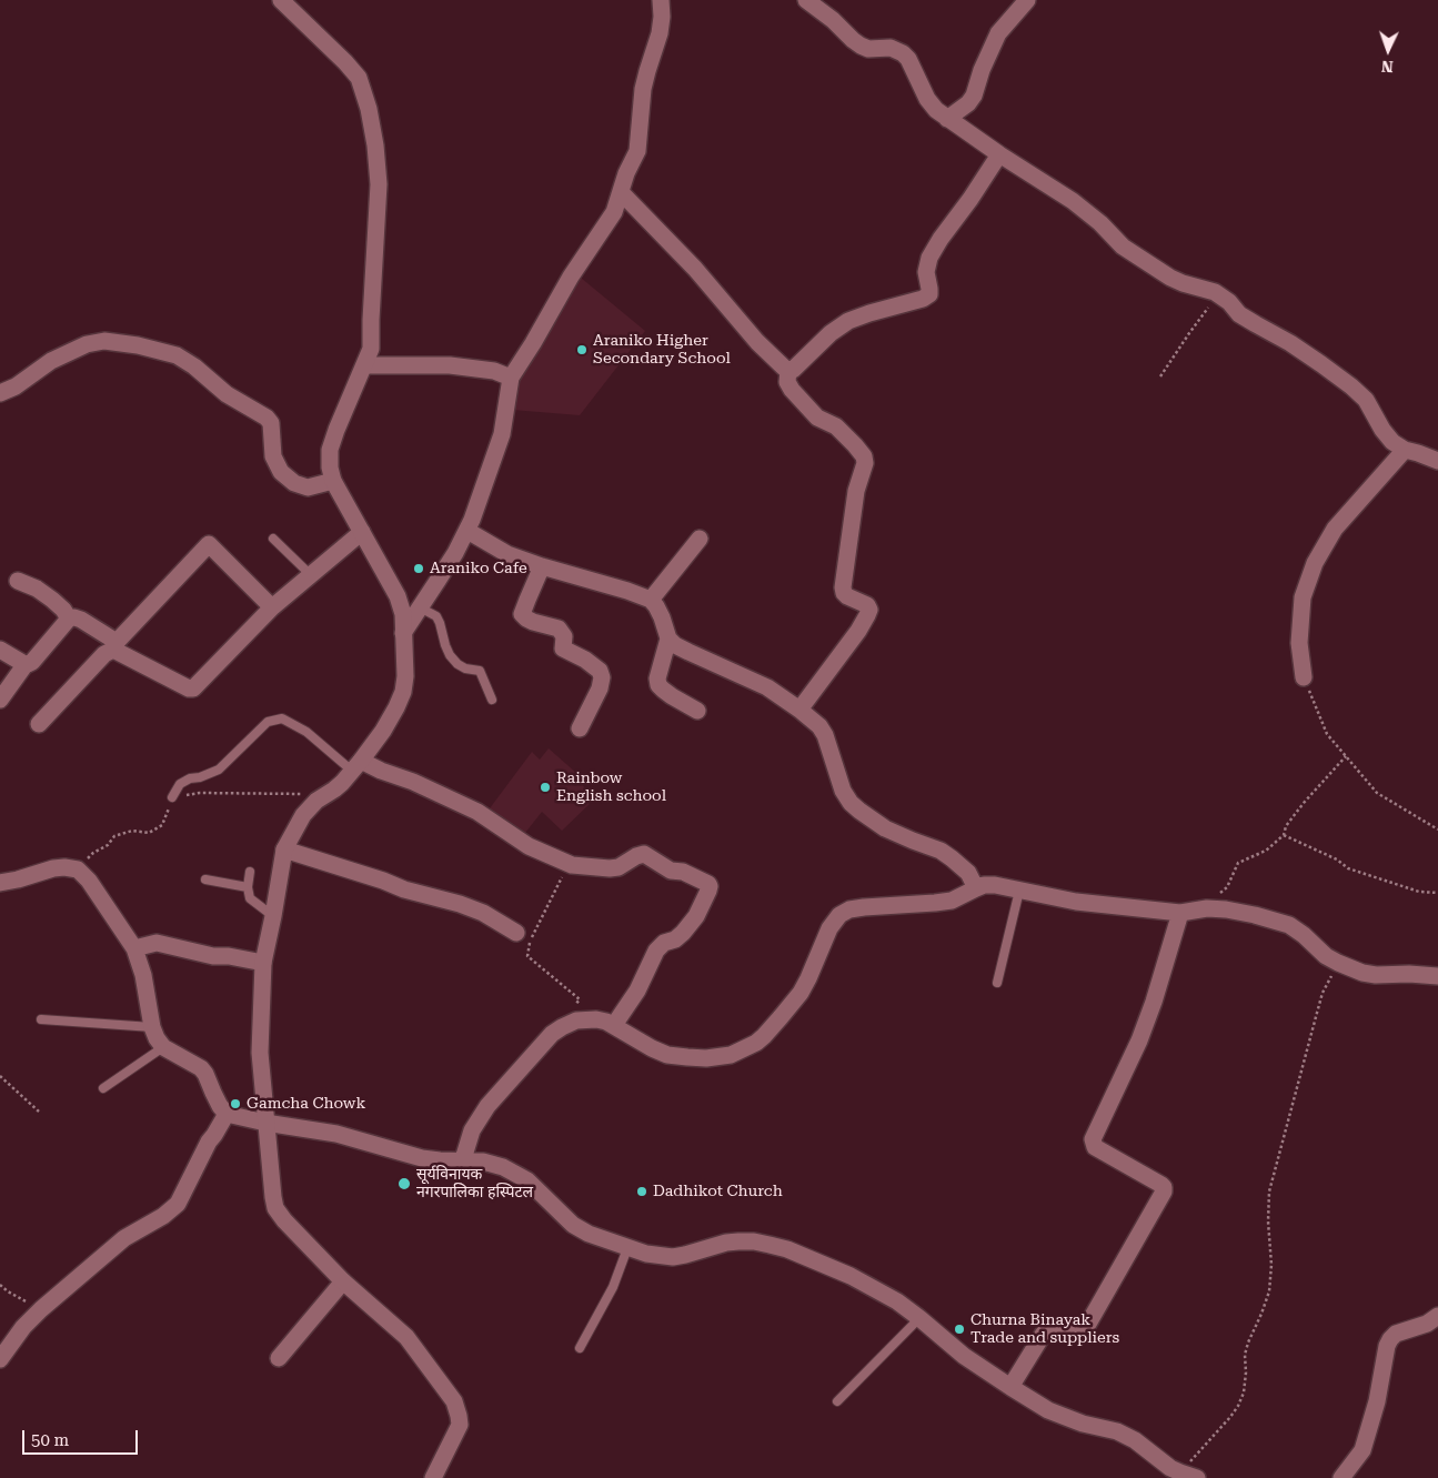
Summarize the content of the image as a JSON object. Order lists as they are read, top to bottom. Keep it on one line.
{"places":["Araniko Higher Secondary School","Araniko Cafe","Rainbow English school","Gamcha Chowk","सूर्यविनायक नगरपालिका हस्पिटल","Dadhikot Church","Churna Binayak Trade and suppliers"],"scale_bar":"50 m","north":"bottom"}
